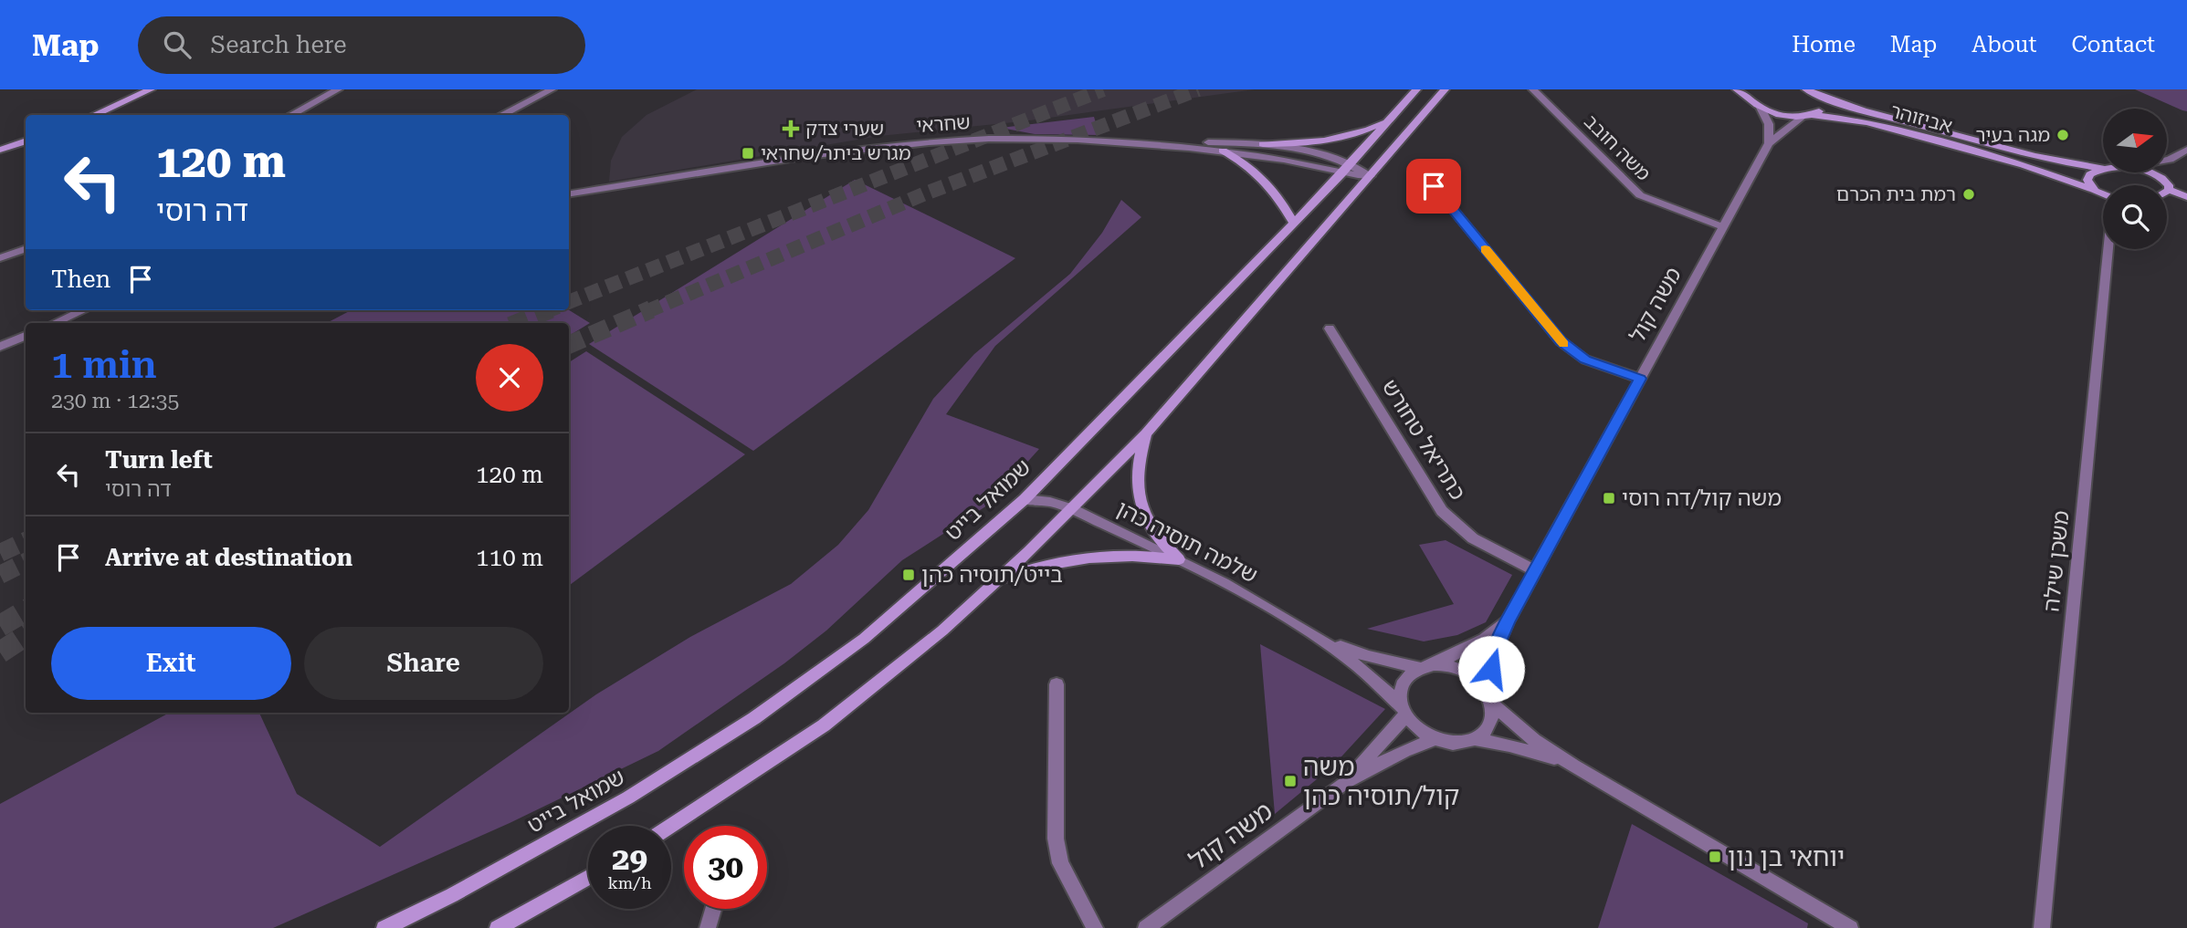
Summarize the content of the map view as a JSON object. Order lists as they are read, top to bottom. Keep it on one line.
{"streets":{"street":["אביזוהר","שחראי","משה חובב","משה קול","כתריאל טחורש","שמואל בייט","שלמה תוסיה כהן","משכן שילה"]},"crossings":[["אביזוהר","משה קול"],["שחראי","שמואל בייט"],["משה חובב","משה קול"],["משה קול","כתריאל טחורש"],["משה קול","שלמה תוסיה כהן"],["שמואל בייט","שלמה תוסיה כהן"]],"places":{"health":["שערי צדק"],"other":["מגה בעיר","רמת בית הכרם"],"transit":["מגרש ביתר/שחראי","משה קול/דה רוסי","בייט/תוסיה כהן","משה קול/תוסיה כהן","יוחאי בן נון"]},"north":"right","page":{"header":"Map","search":"Search here","nav":["Home","Map","About","Contact"],"turn":["120 m","דה רוסי"],"then":"Then","heading":["1 min","230 m · 12:35"],"list":[{"name":"Turn left","note":"דה רוסי","value":"120 m"},{"name":"Arrive at destination","value":"110 m"}],"buttons":["Exit","Share"],"speed":"29 km/h","limit":"30"}}
